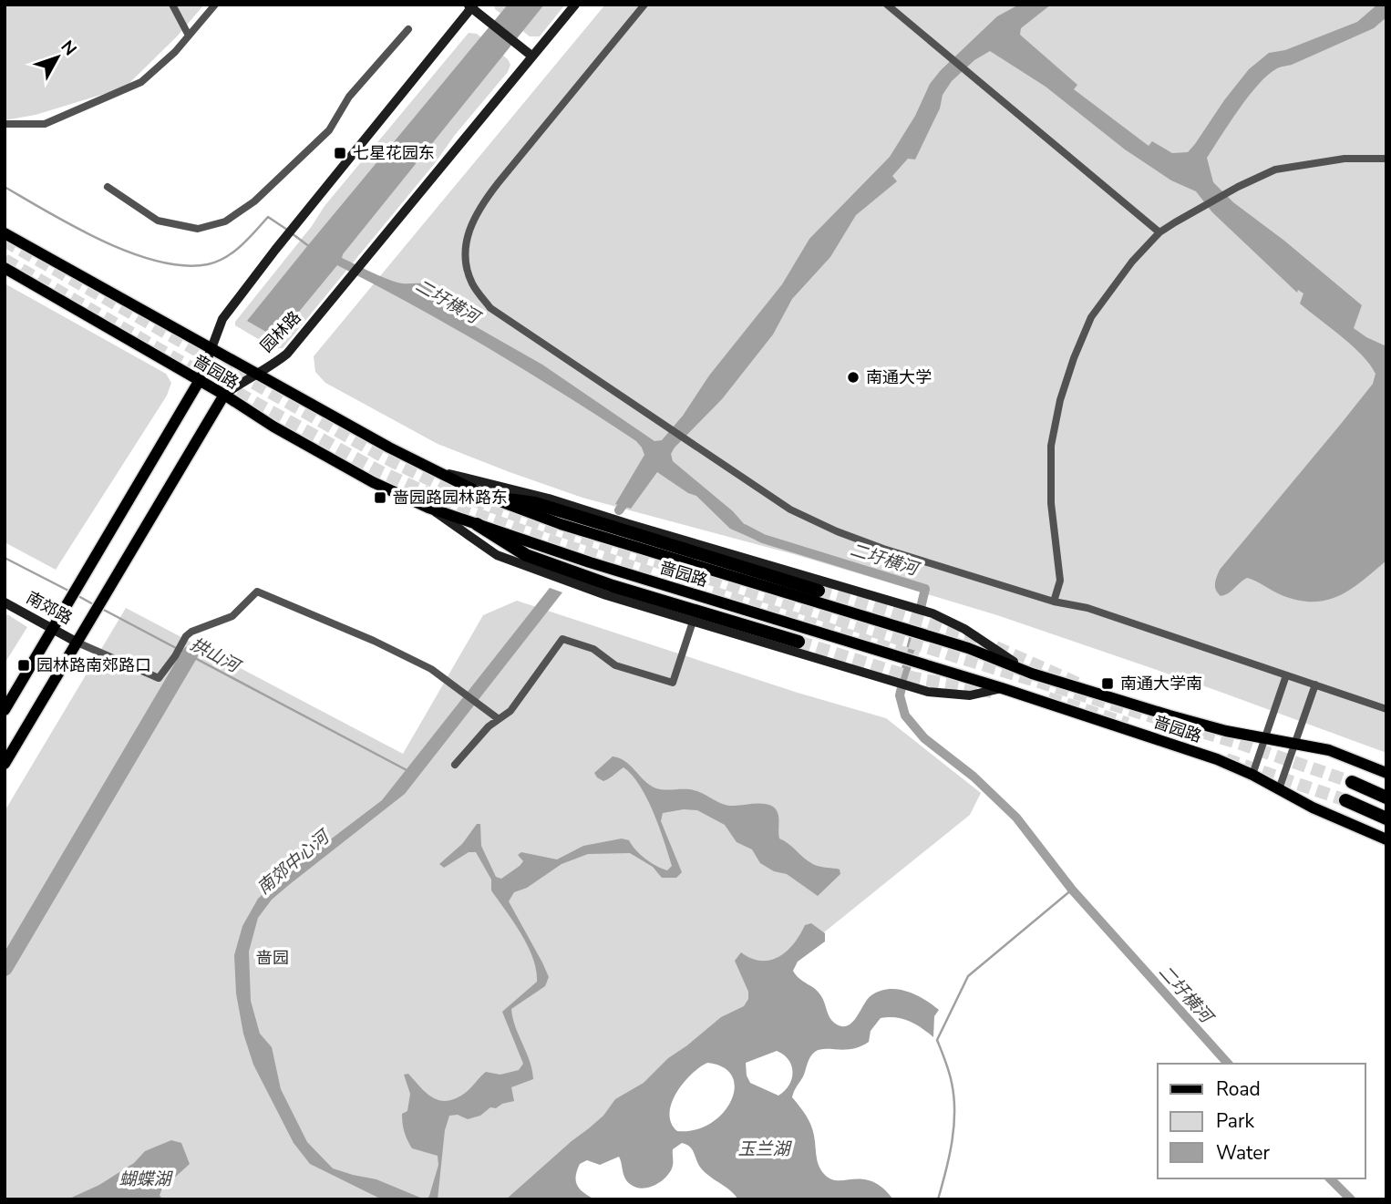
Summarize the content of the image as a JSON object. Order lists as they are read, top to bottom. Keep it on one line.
{"streets":{"main road":["园林路","啬园路"],"street":["南郊路"]},"crossings":[["园林路","啬园路"],["园林路","南郊路"]],"water":["二圩横河","拱山河","南郊中心河","玉兰湖","蝴蝶湖"],"parks":["啬园"],"places":{"transit":["七星花园东","啬园路园林路东","园林路南郊路口","南通大学南"],"other":["南通大学"]},"legend":["Road","Park","Water"],"north":"top right"}
